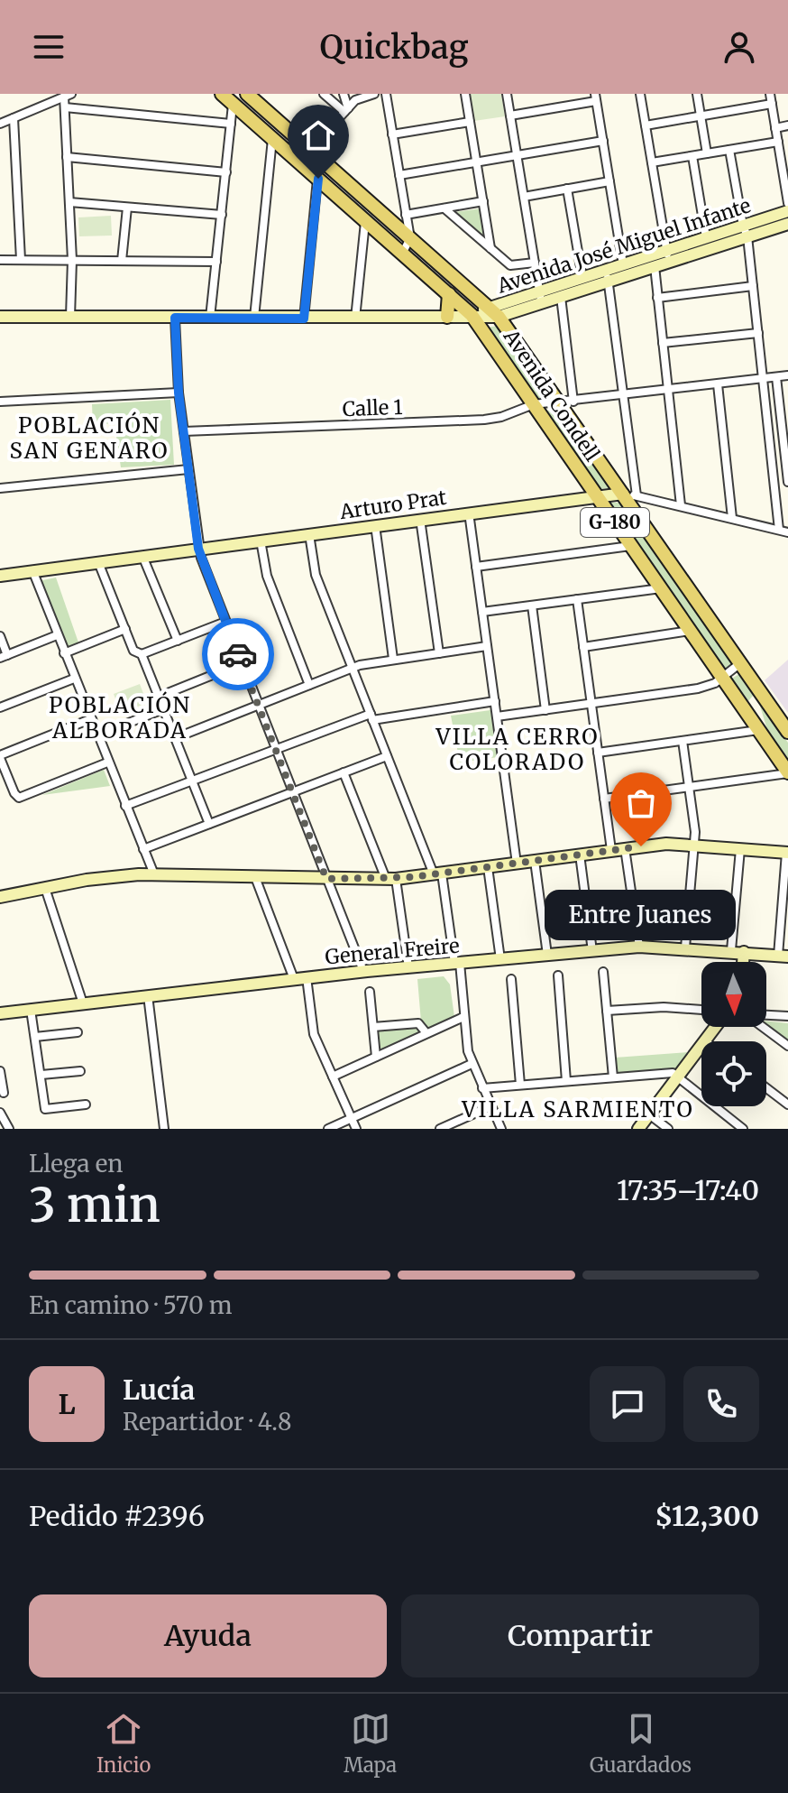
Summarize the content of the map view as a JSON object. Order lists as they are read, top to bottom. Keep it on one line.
{"streets":{"main road":["Avenida Condell","G-180"],"street":["Avenida José Miguel Infante","Calle 1","Arturo Prat","General Freire"]},"crossings":[["Avenida José Miguel Infante","Avenida Condell"],["Avenida Condell","Calle 1"],["Avenida Condell","Arturo Prat"]],"districts":["POBLACIÓN SAN GENARO","POBLACIÓN ALBORADA","VILLA CERRO COLORADO","VILLA SARMIENTO"],"places":["Entre Juanes"],"north":"bottom","page":{"header":"Quickbag","bubble":"Entre Juanes","heading":["3 min","Llega en","17:35–17:40"],"panel":["Lucía","Repartidor · 4.8","Pedido #2396","$12,300"],"bar":"En camino · 570 m","round":"L","buttons":["Ayuda","Compartir"],"tabs":["Inicio","Mapa","Guardados"]}}
